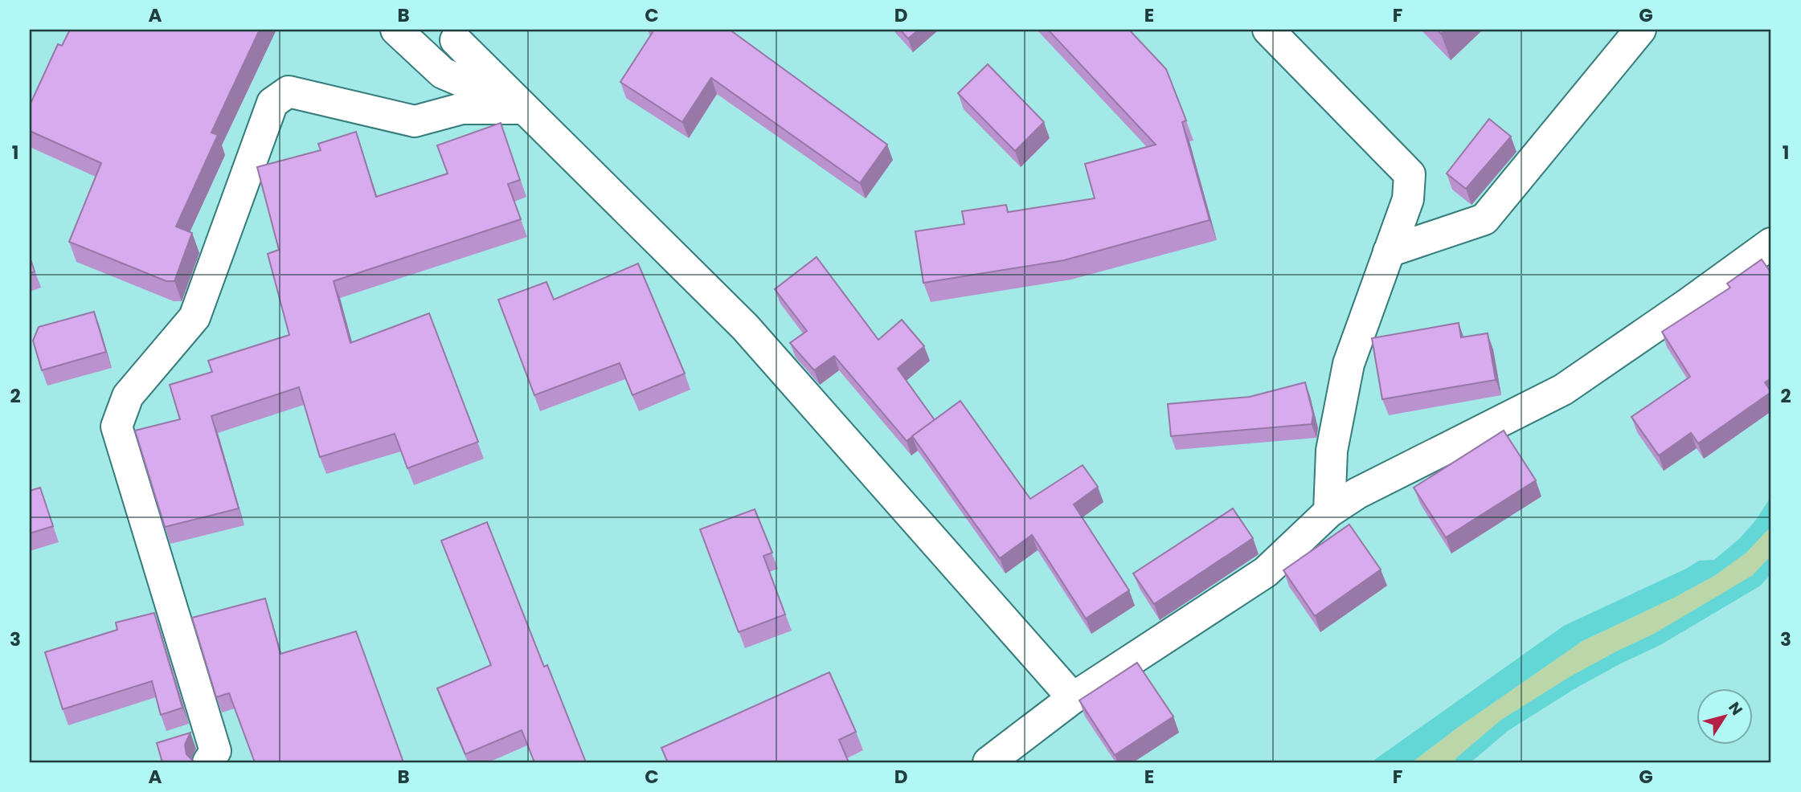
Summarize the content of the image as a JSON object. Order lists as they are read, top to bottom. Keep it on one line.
{"north":"top right","grid":{"columns":["A","B","C","D","E","F","G"],"rows":["1","2","3"]}}
